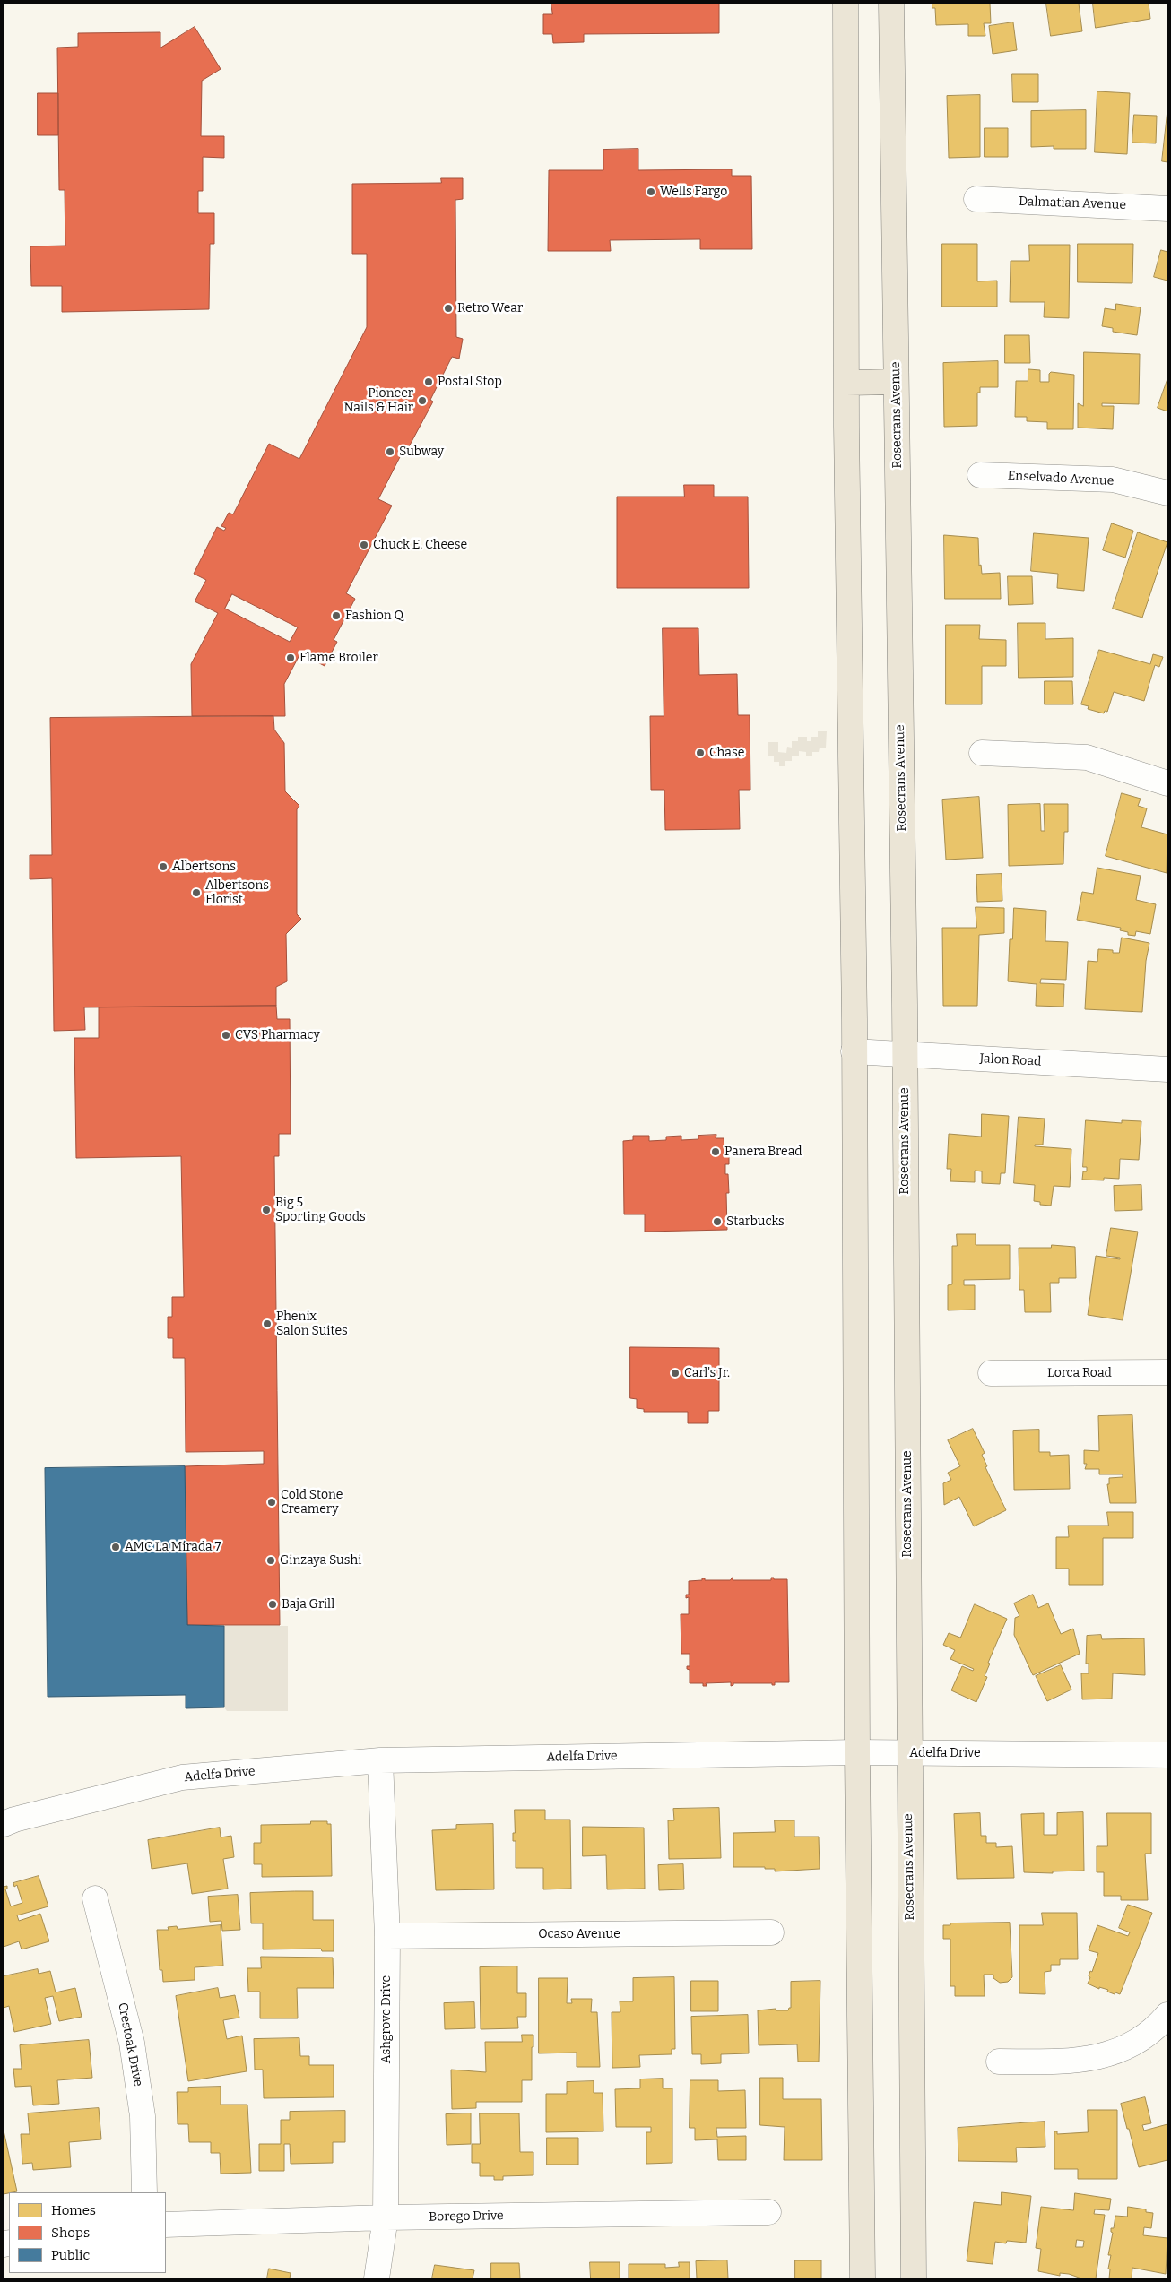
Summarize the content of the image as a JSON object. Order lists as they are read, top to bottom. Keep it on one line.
{"streets":{"main road":["Rosecrans Avenue"],"street":["Dalmatian Avenue","Enselvado Avenue","Jalon Road","Lorca Road","Adelfa Drive","Ocaso Avenue","Ashgrove Drive","Crestoak Drive","Borego Drive"]},"crossings":[["Rosecrans Avenue","Jalon Road"],["Rosecrans Avenue","Adelfa Drive"],["Adelfa Drive","Ashgrove Drive"],["Ocaso Avenue","Ashgrove Drive"],["Ashgrove Drive","Borego Drive"]],"places":["Wells Fargo","Retro Wear","Postal Stop","Pioneer Nails & Hair","Subway","Chuck E. Cheese","Fashion Q","Flame Broiler","Chase","Albertsons","Albertsons Florist","CVS Pharmacy","Panera Bread","Big 5 Sporting Goods","Starbucks","Phenix Salon Suites","Carl's Jr.","Cold Stone Creamery","AMC La Mirada 7","Ginzaya Sushi","Baja Grill"],"legend":["Homes","Shops","Public"]}
